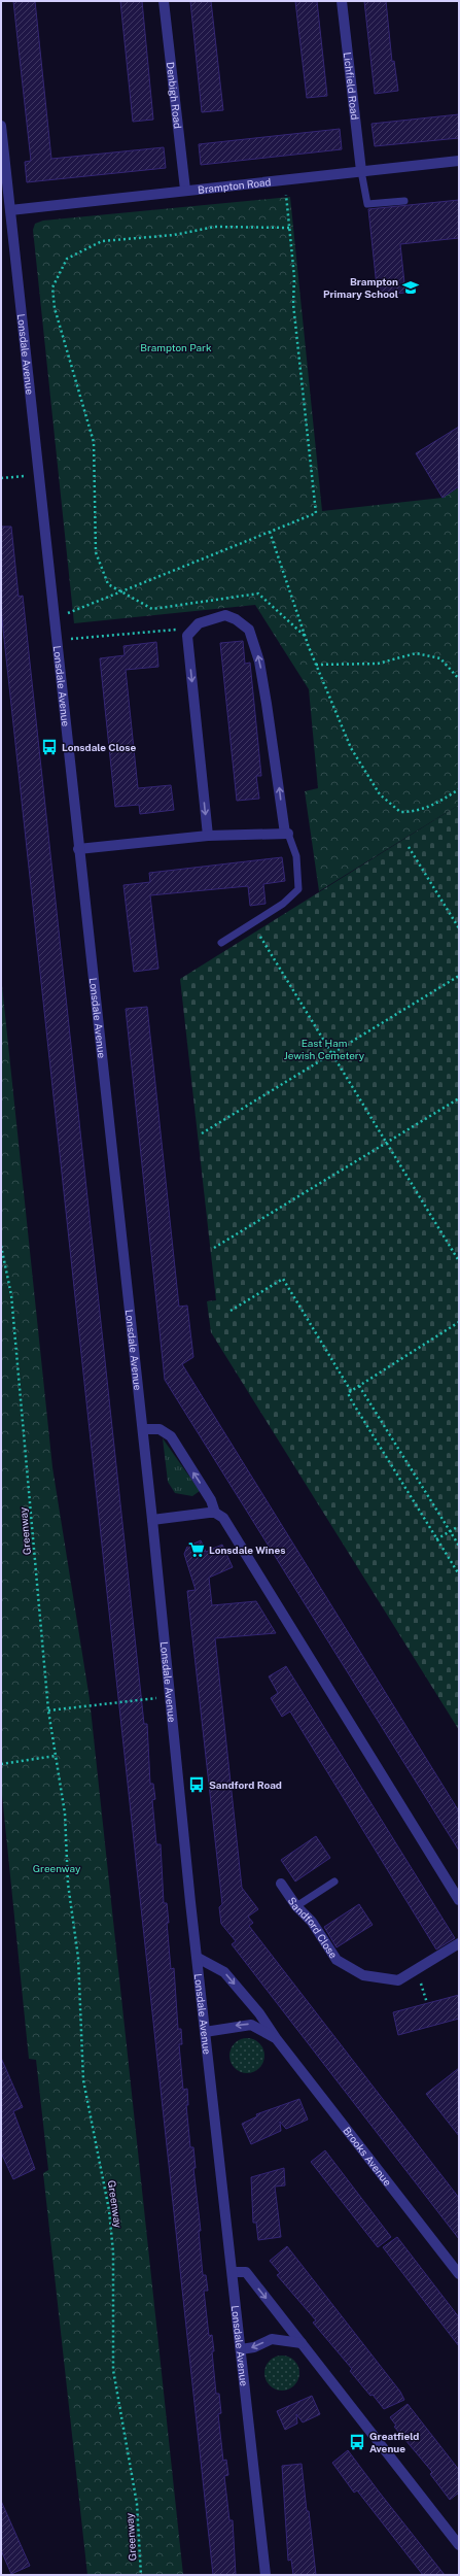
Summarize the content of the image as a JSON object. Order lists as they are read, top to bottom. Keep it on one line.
{"streets":{"street":["Lichfield Road","Denbigh Road","Brampton Road","Lonsdale Avenue","Sandford Close","Brooks Avenue"],"path":["Greenway"]},"crossings":[["Lichfield Road","Brampton Road"],["Denbigh Road","Brampton Road"],["Brampton Road","Lonsdale Avenue"],["Lonsdale Avenue","Brooks Avenue"]],"parks":["Brampton Park","East Ham Jewish Cemetery","Greenway"],"places":{"school or university":["Brampton Primary School"],"bus stop":["Lonsdale Close","Sandford Road","Greatfield Avenue"],"supermarket":["Lonsdale Wines"]}}
